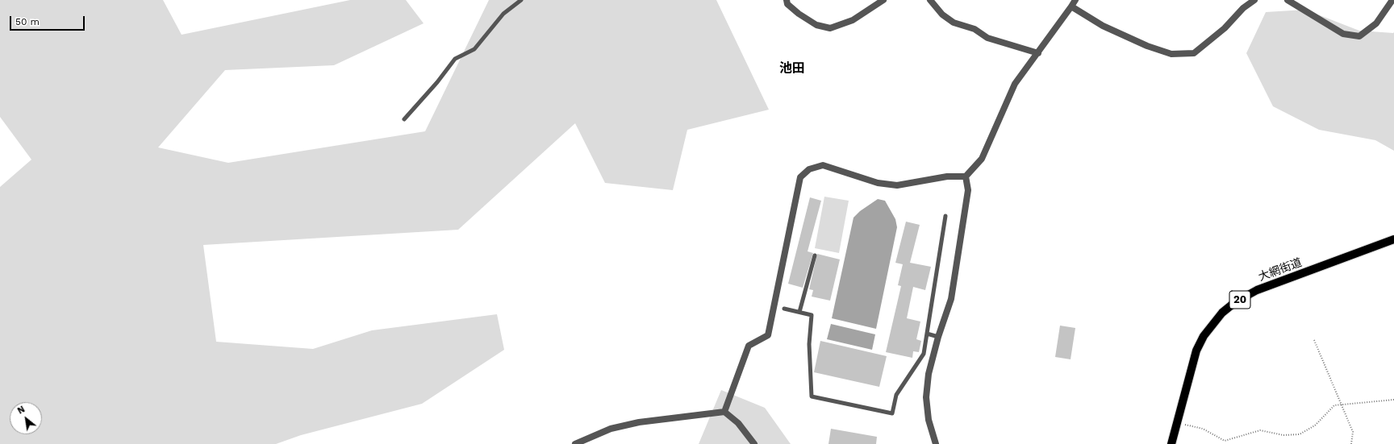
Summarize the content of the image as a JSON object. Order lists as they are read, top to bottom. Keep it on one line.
{"streets":{"main road":["大網街道","20"]},"districts":["池田"],"scale_bar":"50 m","north":"top left"}
